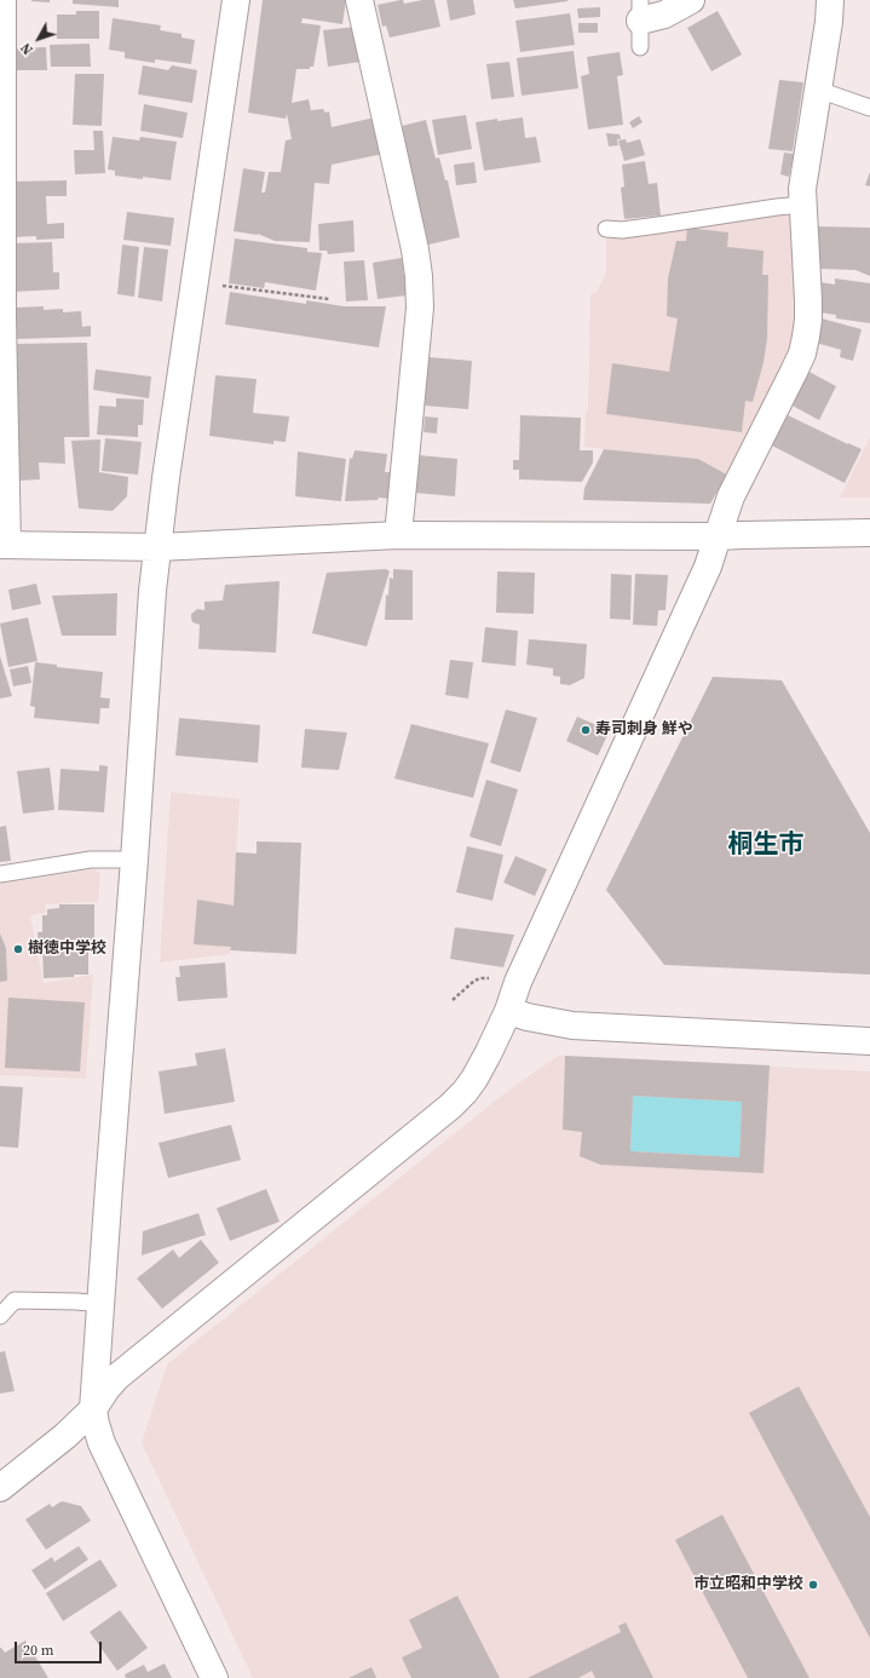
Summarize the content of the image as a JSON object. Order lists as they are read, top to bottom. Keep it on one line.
{"districts":["桐生市"],"places":["寿司刺身 鮮や","樹徳中学校","市立昭和中学校"],"scale_bar":"20 m","north":"bottom left"}
